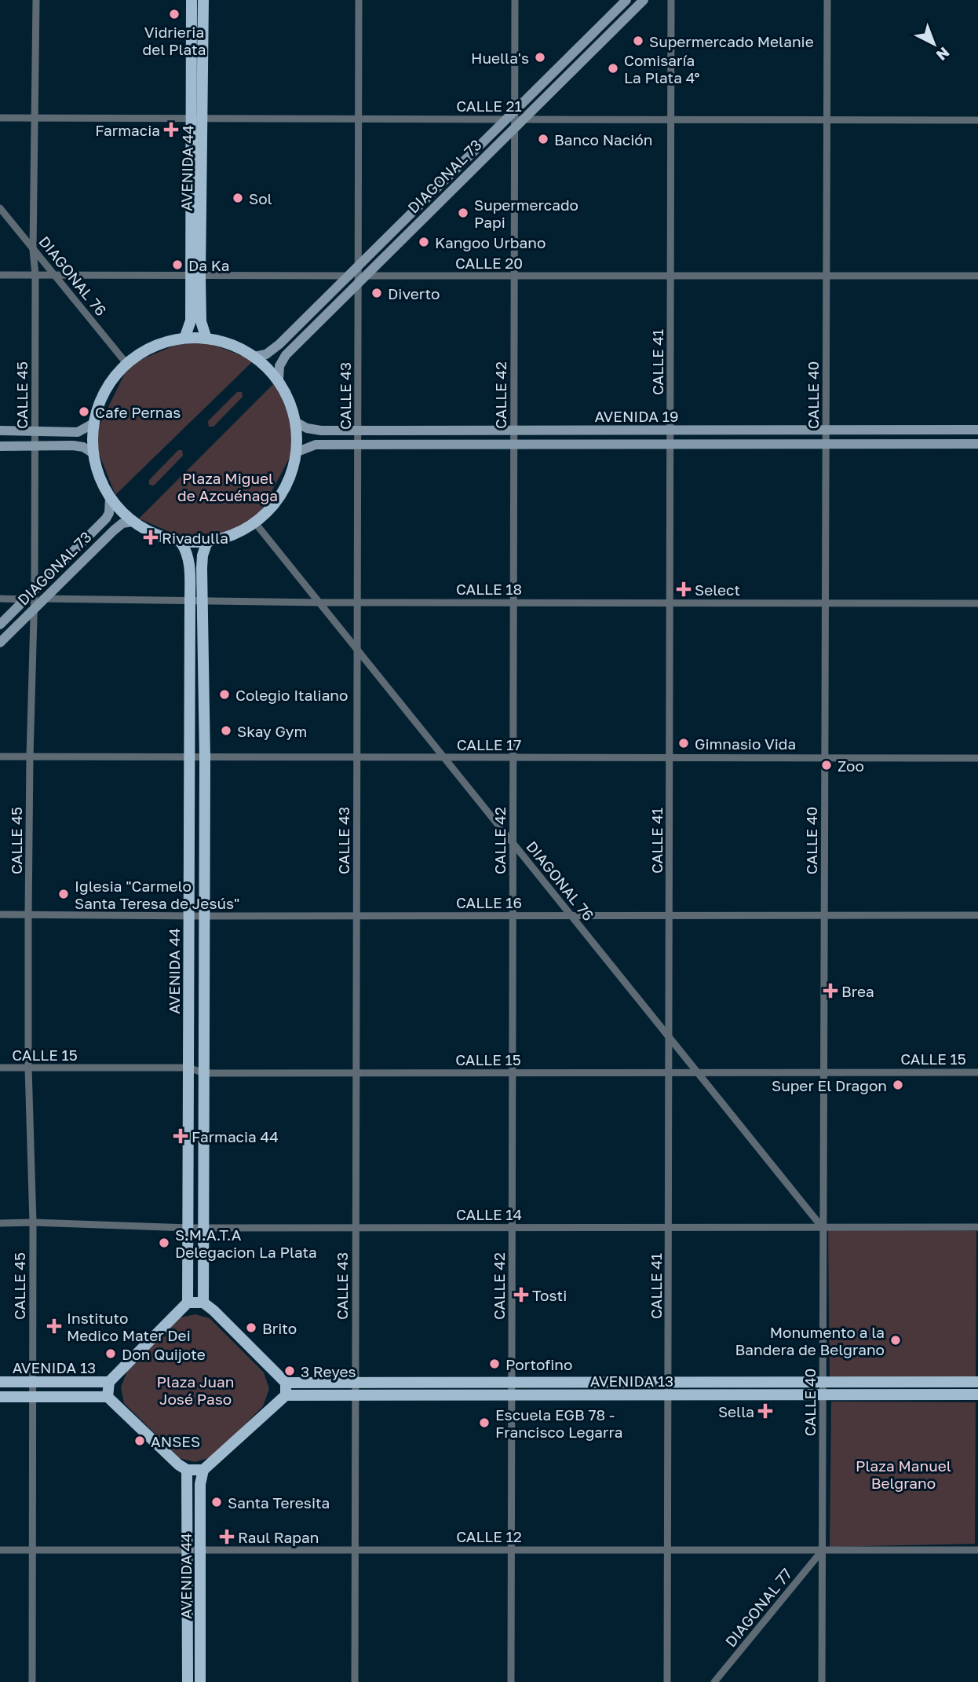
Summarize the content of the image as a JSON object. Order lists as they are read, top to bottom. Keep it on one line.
{"streets":{"main road":["AVENIDA 44","DIAGONAL 73","AVENIDA 19","AVENIDA 13"],"street":["CALLE 21","CALLE 20","DIAGONAL 76","CALLE 41","CALLE 45","CALLE 42","CALLE 40","CALLE 43","CALLE 18","CALLE 17","CALLE 16","CALLE 15","CALLE 14","CALLE 12","DIAGONAL 77"]},"crossings":[["CALLE 21","AVENIDA 44"],["CALLE 21","DIAGONAL 73"],["CALLE 21","CALLE 41"],["CALLE 21","CALLE 45"],["CALLE 21","CALLE 42"],["CALLE 21","CALLE 40"],["CALLE 21","CALLE 43"],["AVENIDA 44","CALLE 20"],["AVENIDA 44","CALLE 18"],["AVENIDA 44","CALLE 17"],["AVENIDA 44","CALLE 16"],["AVENIDA 44","CALLE 15"],["AVENIDA 44","CALLE 14"],["AVENIDA 44","AVENIDA 13"],["AVENIDA 44","CALLE 12"],["DIAGONAL 73","CALLE 20"],["DIAGONAL 73","CALLE 45"],["DIAGONAL 73","CALLE 42"],["DIAGONAL 73","CALLE 43"],["DIAGONAL 73","CALLE 18"],["CALLE 20","DIAGONAL 76"],["CALLE 20","CALLE 41"],["CALLE 20","CALLE 45"],["CALLE 20","CALLE 42"],["CALLE 20","CALLE 40"],["CALLE 20","CALLE 43"],["DIAGONAL 76","CALLE 41"],["DIAGONAL 76","CALLE 45"],["DIAGONAL 76","CALLE 42"],["DIAGONAL 76","CALLE 40"],["DIAGONAL 76","CALLE 43"],["DIAGONAL 76","CALLE 18"],["DIAGONAL 76","CALLE 17"],["DIAGONAL 76","CALLE 16"],["DIAGONAL 76","CALLE 15"],["DIAGONAL 76","CALLE 14"],["CALLE 41","AVENIDA 19"],["CALLE 41","CALLE 18"],["CALLE 41","CALLE 17"],["CALLE 41","CALLE 16"],["CALLE 41","CALLE 15"],["CALLE 41","CALLE 14"],["CALLE 41","AVENIDA 13"],["CALLE 41","CALLE 12"],["CALLE 45","CALLE 18"],["CALLE 45","CALLE 17"],["CALLE 45","CALLE 16"],["CALLE 45","CALLE 15"],["CALLE 45","CALLE 14"],["CALLE 45","AVENIDA 13"],["CALLE 45","CALLE 12"],["CALLE 42","AVENIDA 19"],["CALLE 42","CALLE 18"],["CALLE 42","CALLE 17"],["CALLE 42","CALLE 16"],["CALLE 42","CALLE 15"],["CALLE 42","CALLE 14"],["CALLE 42","AVENIDA 13"],["CALLE 42","CALLE 12"],["CALLE 40","AVENIDA 19"],["CALLE 40","CALLE 18"],["CALLE 40","CALLE 17"],["CALLE 40","CALLE 16"],["CALLE 40","CALLE 15"],["CALLE 40","CALLE 14"],["CALLE 40","AVENIDA 13"],["CALLE 40","CALLE 12"],["CALLE 40","DIAGONAL 77"],["CALLE 43","AVENIDA 19"],["CALLE 43","CALLE 18"],["CALLE 43","CALLE 17"],["CALLE 43","CALLE 16"],["CALLE 43","CALLE 15"],["CALLE 43","CALLE 14"],["CALLE 43","AVENIDA 13"],["CALLE 43","CALLE 12"],["CALLE 12","DIAGONAL 77"]],"parks":["Plaza Miguel de Azcuénaga","Plaza Juan José Paso","Plaza Manuel Belgrano"],"places":{"other":["Vidrieria del Plata","Supermercado Melanie","Huella's","Comisaría La Plata 4°","Banco Nación","Sol","Supermercado Papi","Kangoo Urbano","Da Ka","Diverto","Cafe Pernas","Colegio Italiano","Skay Gym","Gimnasio Vida","Zoo","Iglesia \"Carmelo Santa Teresa de Jesús\"","Super El Dragon","S.M.A.T.A Delegacion La Plata","Brito","Monumento a la Bandera de Belgrano","Don Quijote","Portofino","3 Reyes","Escuela EGB 78 - Francisco Legarra","ANSES","Santa Teresita"],"health":["Farmacia","Rivadulla","Select","Brea","Farmacia 44","Tosti","Instituto Medico Mater Dei","Sella","Raul Rapan"]},"north":"bottom right"}
